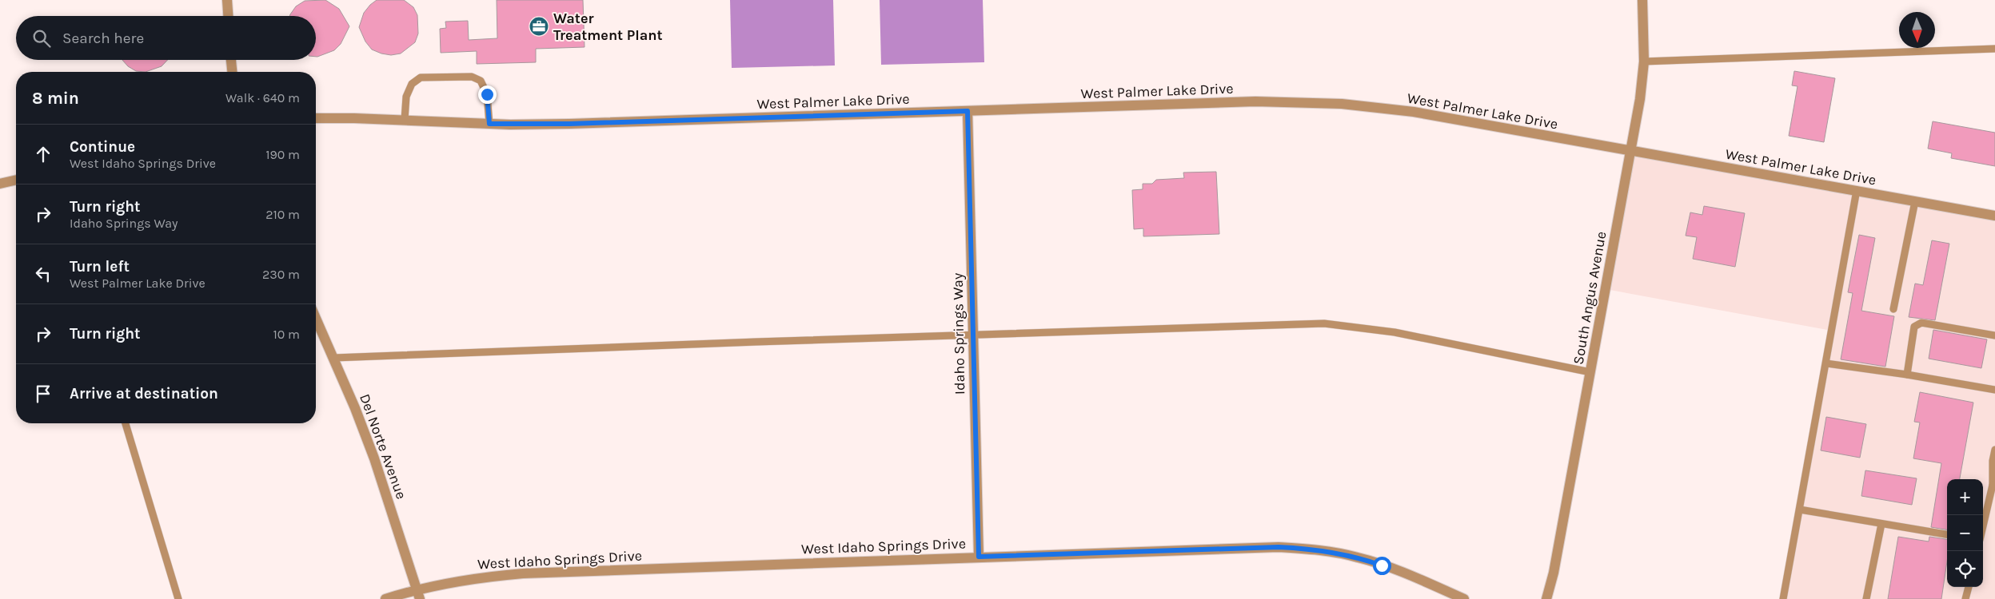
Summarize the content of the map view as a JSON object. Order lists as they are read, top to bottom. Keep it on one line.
{"streets":{"street":["West Palmer Lake Drive","South Angus Avenue","Idaho Springs Way","Del Norte Avenue","West Idaho Springs Drive"]},"crossings":[["West Palmer Lake Drive","South Angus Avenue"],["West Palmer Lake Drive","Idaho Springs Way"],["Idaho Springs Way","West Idaho Springs Drive"],["Del Norte Avenue","West Idaho Springs Drive"]],"places":{"office":["Water Treatment Plant"]},"north":"bottom","page":{"search":"Search here","heading":["8 min","Walk · 640 m"],"list":[["Continue","West Idaho Springs Drive","190 m"],["Turn right","Idaho Springs Way","210 m"],["Turn left","West Palmer Lake Drive","230 m"],["Turn right","10 m"],"Arrive at destination"],"map_buttons":["+","−"]}}
